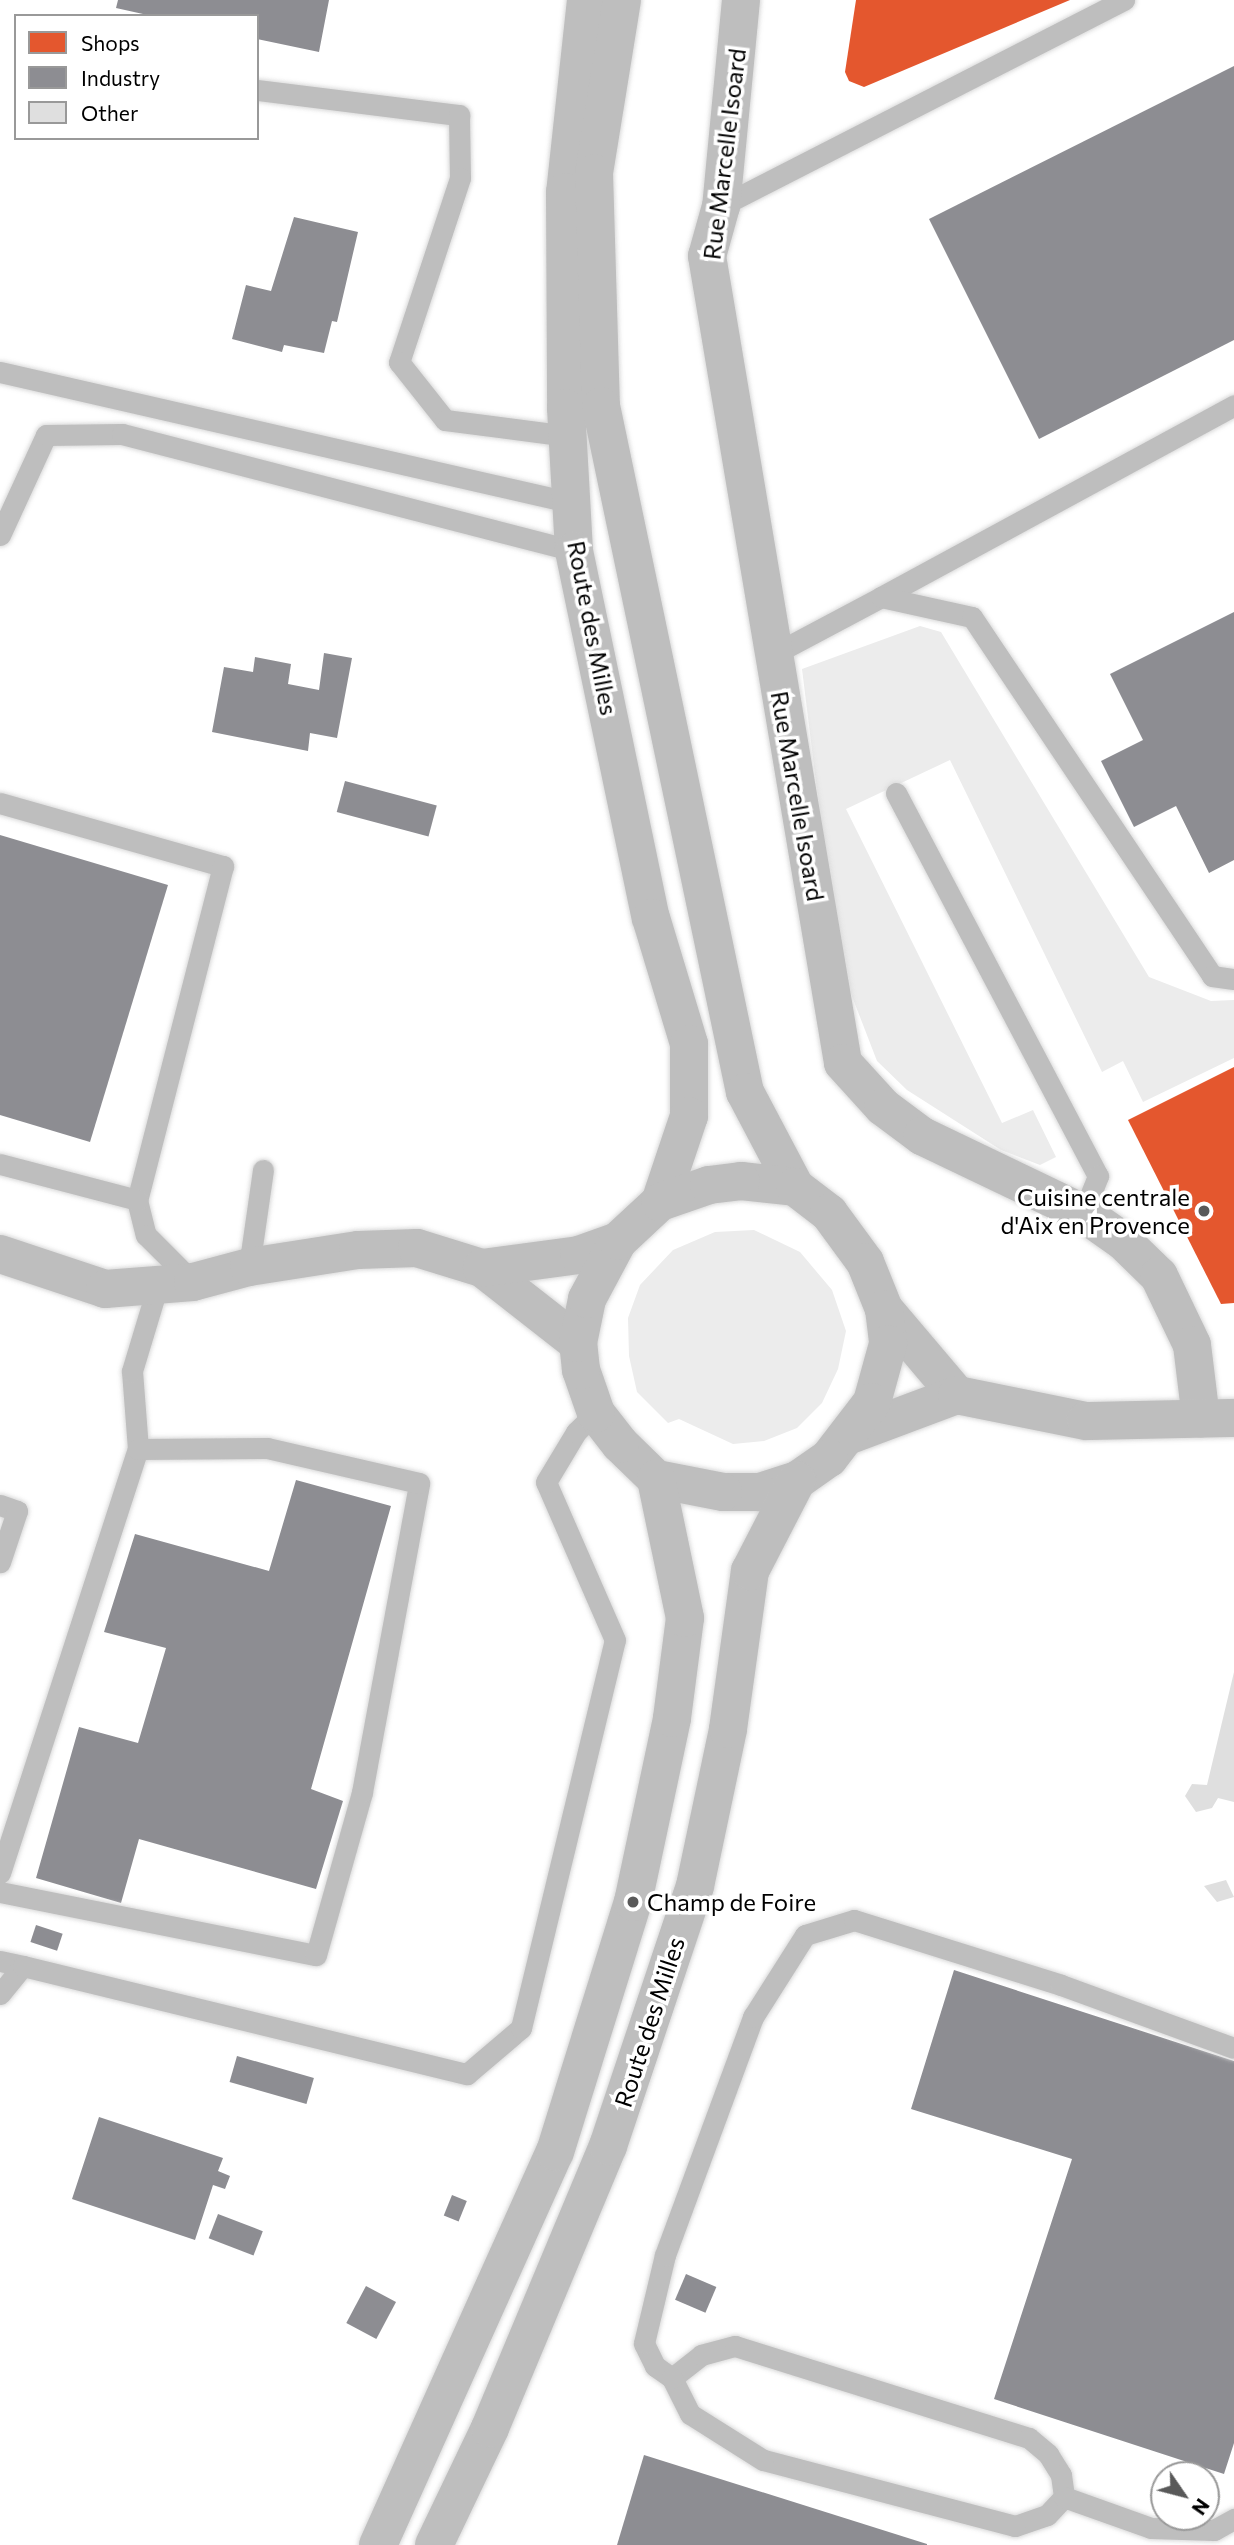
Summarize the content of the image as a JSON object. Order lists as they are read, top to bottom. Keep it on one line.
{"streets":{"main road":["Rue Marcelle Isoard","Route des Milles"]},"places":["Cuisine centrale d'Aix en Provence","Champ de Foire"],"legend":["Shops","Industry","Other"],"north":"bottom right"}
